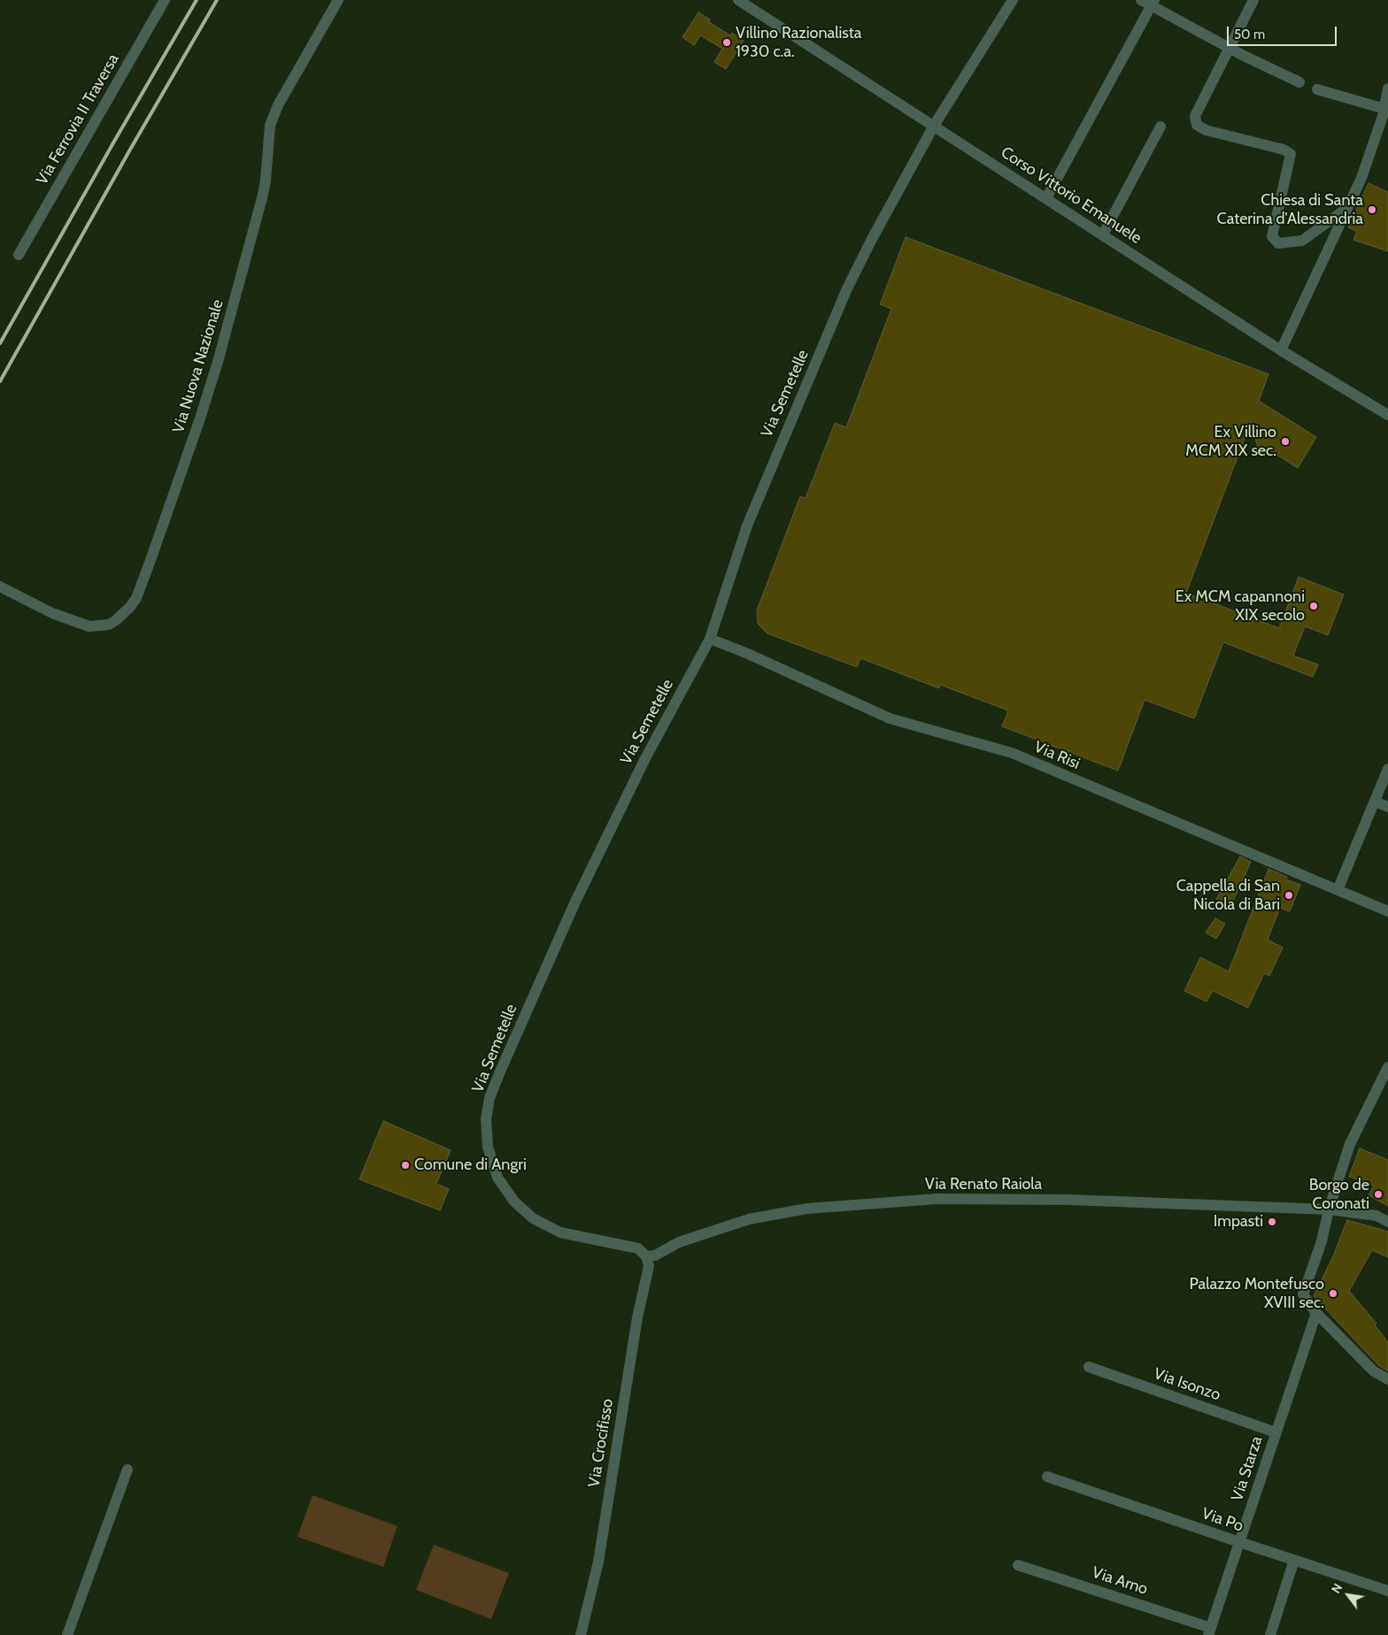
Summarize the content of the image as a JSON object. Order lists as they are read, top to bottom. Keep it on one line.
{"streets":{"street":["Via Ferrovia II Traversa","Corso Vittorio Emanuele","Via Nuova Nazionale","Via Semetelle","Via Risi","Via Renato Raiola","Via Isonzo","Via Crocifisso","Via Starza","Via Po","Via Arno"]},"crossings":[["Corso Vittorio Emanuele","Via Semetelle"],["Via Semetelle","Via Risi"],["Via Semetelle","Via Renato Raiola"],["Via Semetelle","Via Crocifisso"],["Via Renato Raiola","Via Crocifisso"],["Via Isonzo","Via Starza"],["Via Starza","Via Po"],["Via Starza","Via Arno"]],"places":["Villino Razionalista 1930 c.a.","Chiesa di Santa Caterina d'Alessandria","Ex Villino MCM XIX sec.","Ex MCM capannoni XIX secolo","Cappella di San Nicola di Bari","Comune di Angri","Borgo de Coronati","Impasti","Palazzo Montefusco XVIII sec."],"scale_bar":"50 m","north":"top left"}
